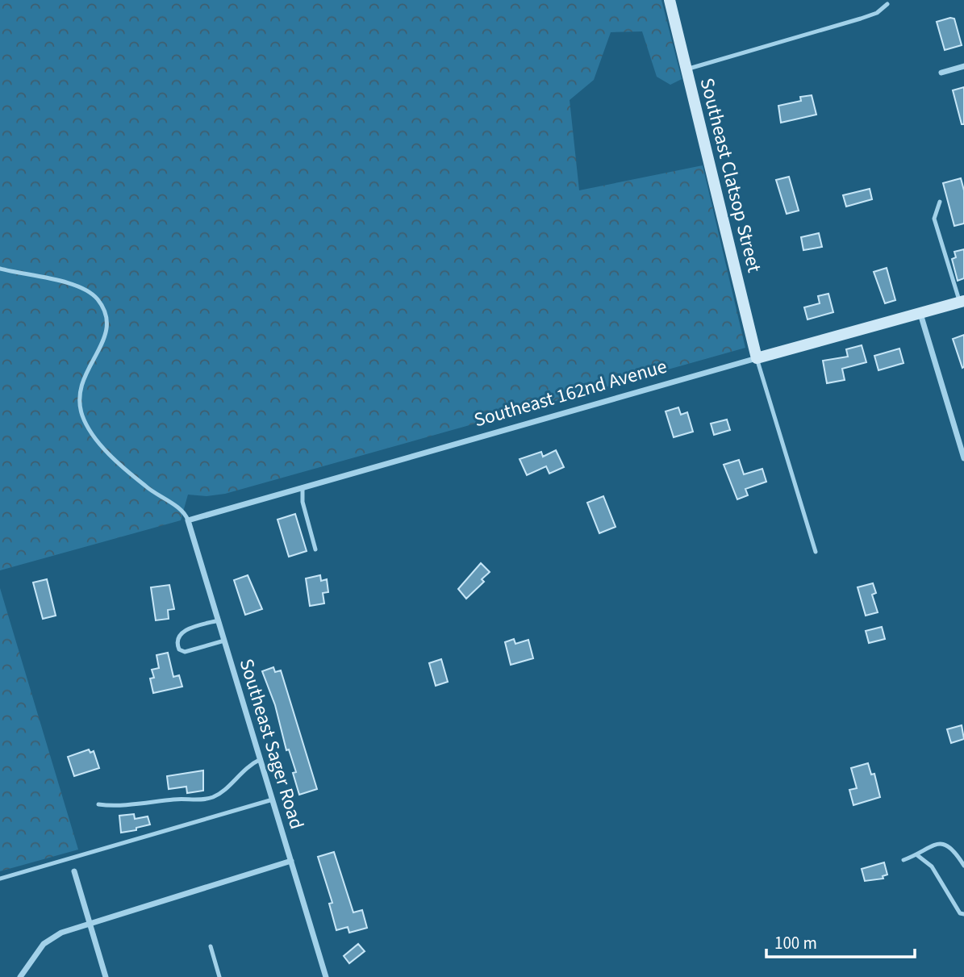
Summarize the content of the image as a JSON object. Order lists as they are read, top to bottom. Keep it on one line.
{"streets":{"street":["Southeast Clatsop Street","Southeast 162nd Avenue","Southeast Sager Road"]},"crossings":[["Southeast Clatsop Street","Southeast 162nd Avenue"],["Southeast 162nd Avenue","Southeast Sager Road"]],"scale_bar":"100 m"}
